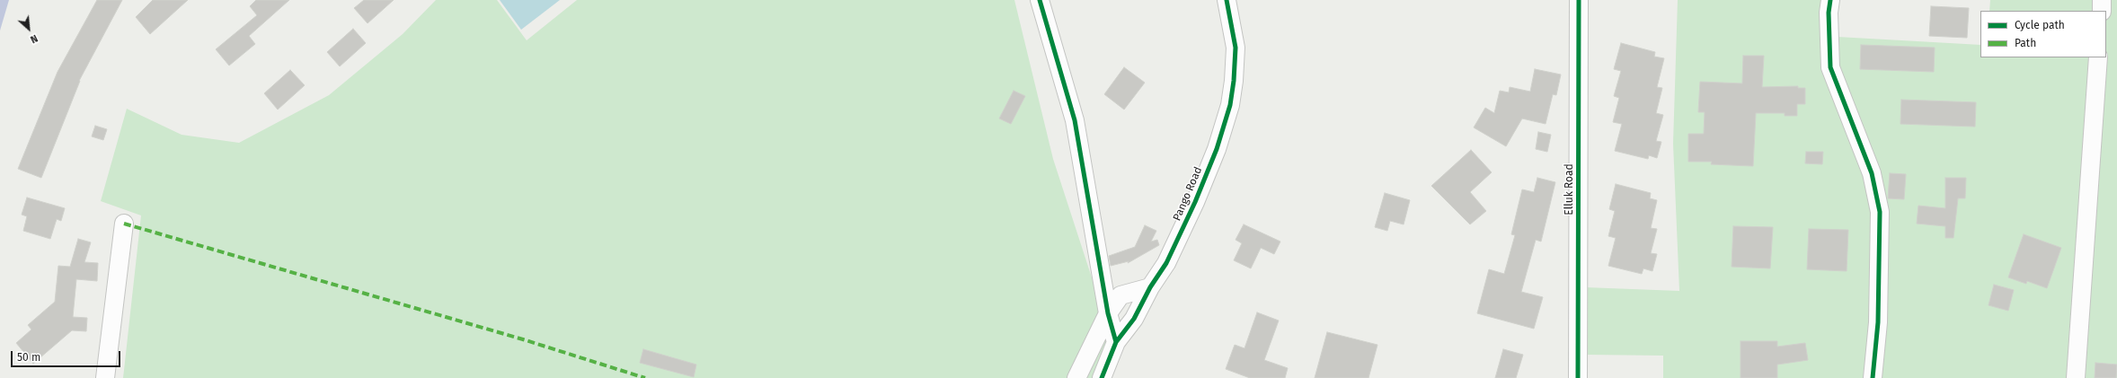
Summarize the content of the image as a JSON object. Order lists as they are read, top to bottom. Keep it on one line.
{"streets":{"street":["Elluk Road","Pango Road"]},"legend":["Cycle path","Path"],"scale_bar":"50 m","north":"bottom right"}
